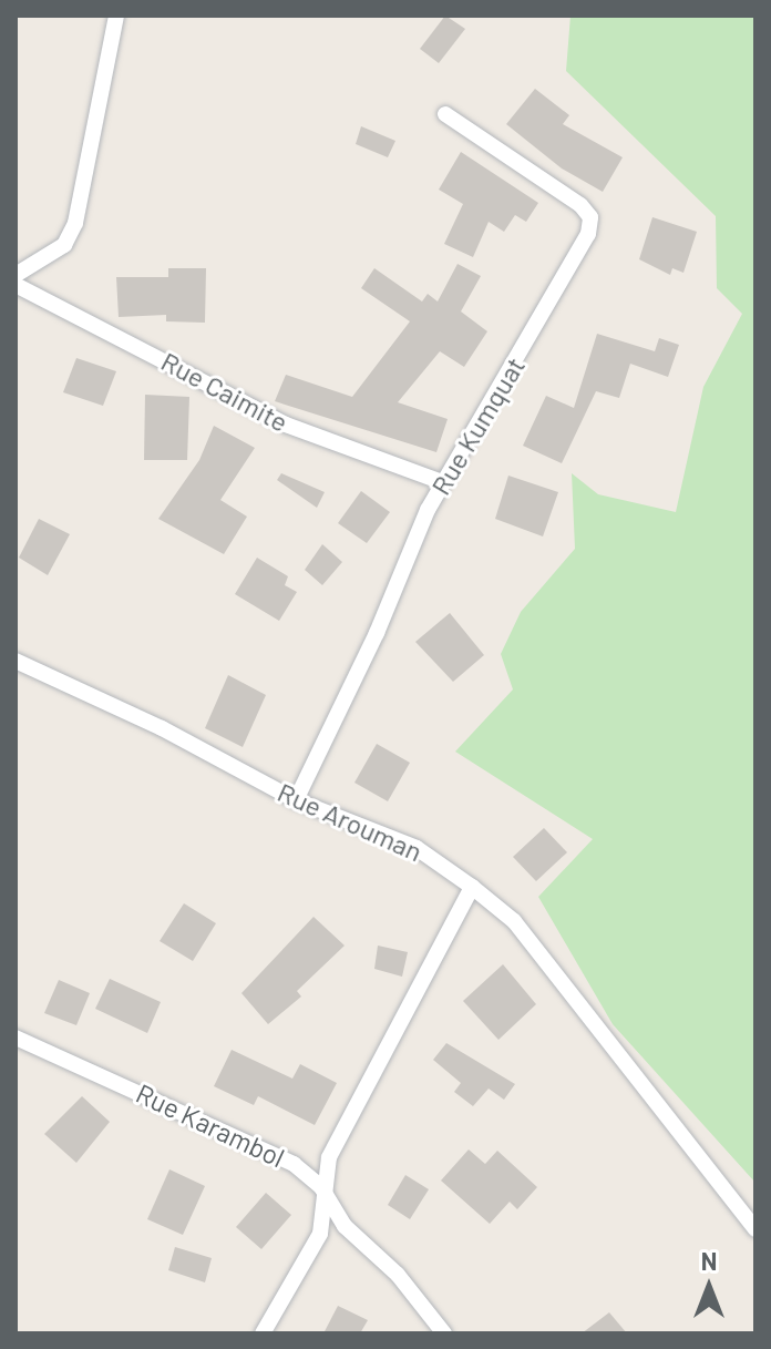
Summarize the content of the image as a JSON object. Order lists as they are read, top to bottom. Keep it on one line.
{"streets":{"street":["Rue Caimite","Rue Kumquat","Rue Arouman","Rue Karambol"]},"crossings":[["Rue Caimite","Rue Kumquat"],["Rue Kumquat","Rue Arouman"]],"north":"top"}
